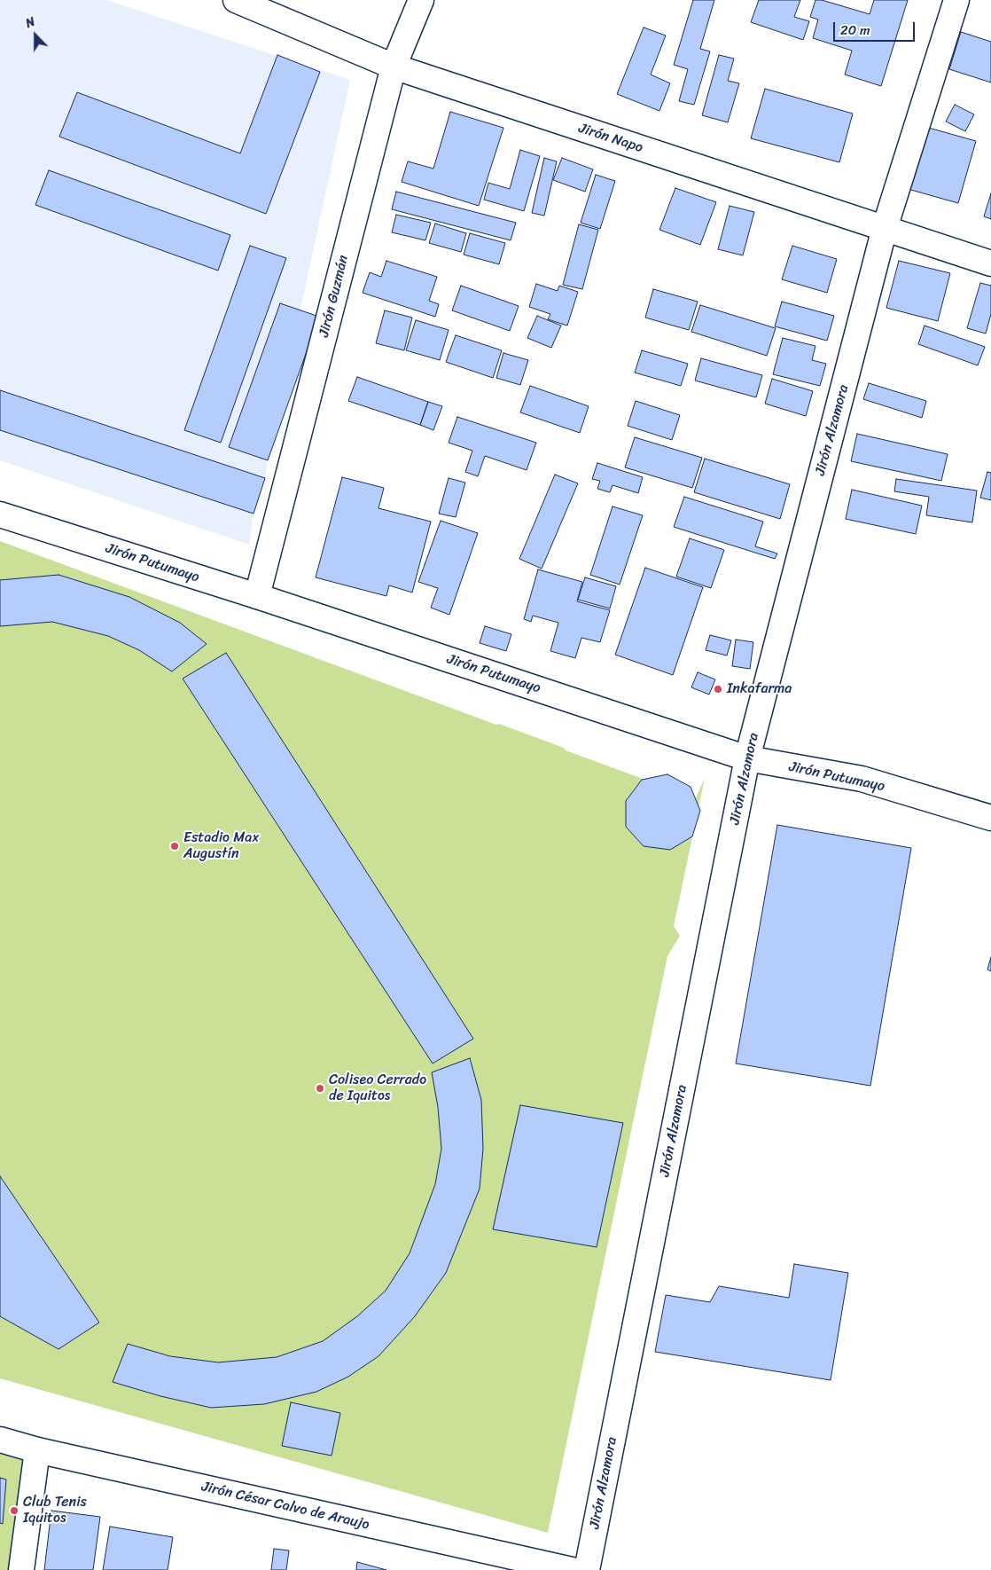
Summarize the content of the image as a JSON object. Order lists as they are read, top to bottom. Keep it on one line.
{"streets":{"street":["Jirón Napo","Jirón Guzmán","Jirón Alzamora","Jirón Putumayo","Jirón César Calvo de Araujo"]},"crossings":[["Jirón Napo","Jirón Guzmán"],["Jirón Napo","Jirón Alzamora"],["Jirón Guzmán","Jirón Putumayo"],["Jirón Alzamora","Jirón Putumayo"]],"places":["Inkafarma","Estadio Max Augustín","Coliseo Cerrado de Iquitos","Club Tenis Iquitos"],"scale_bar":"20 m","north":"top"}
